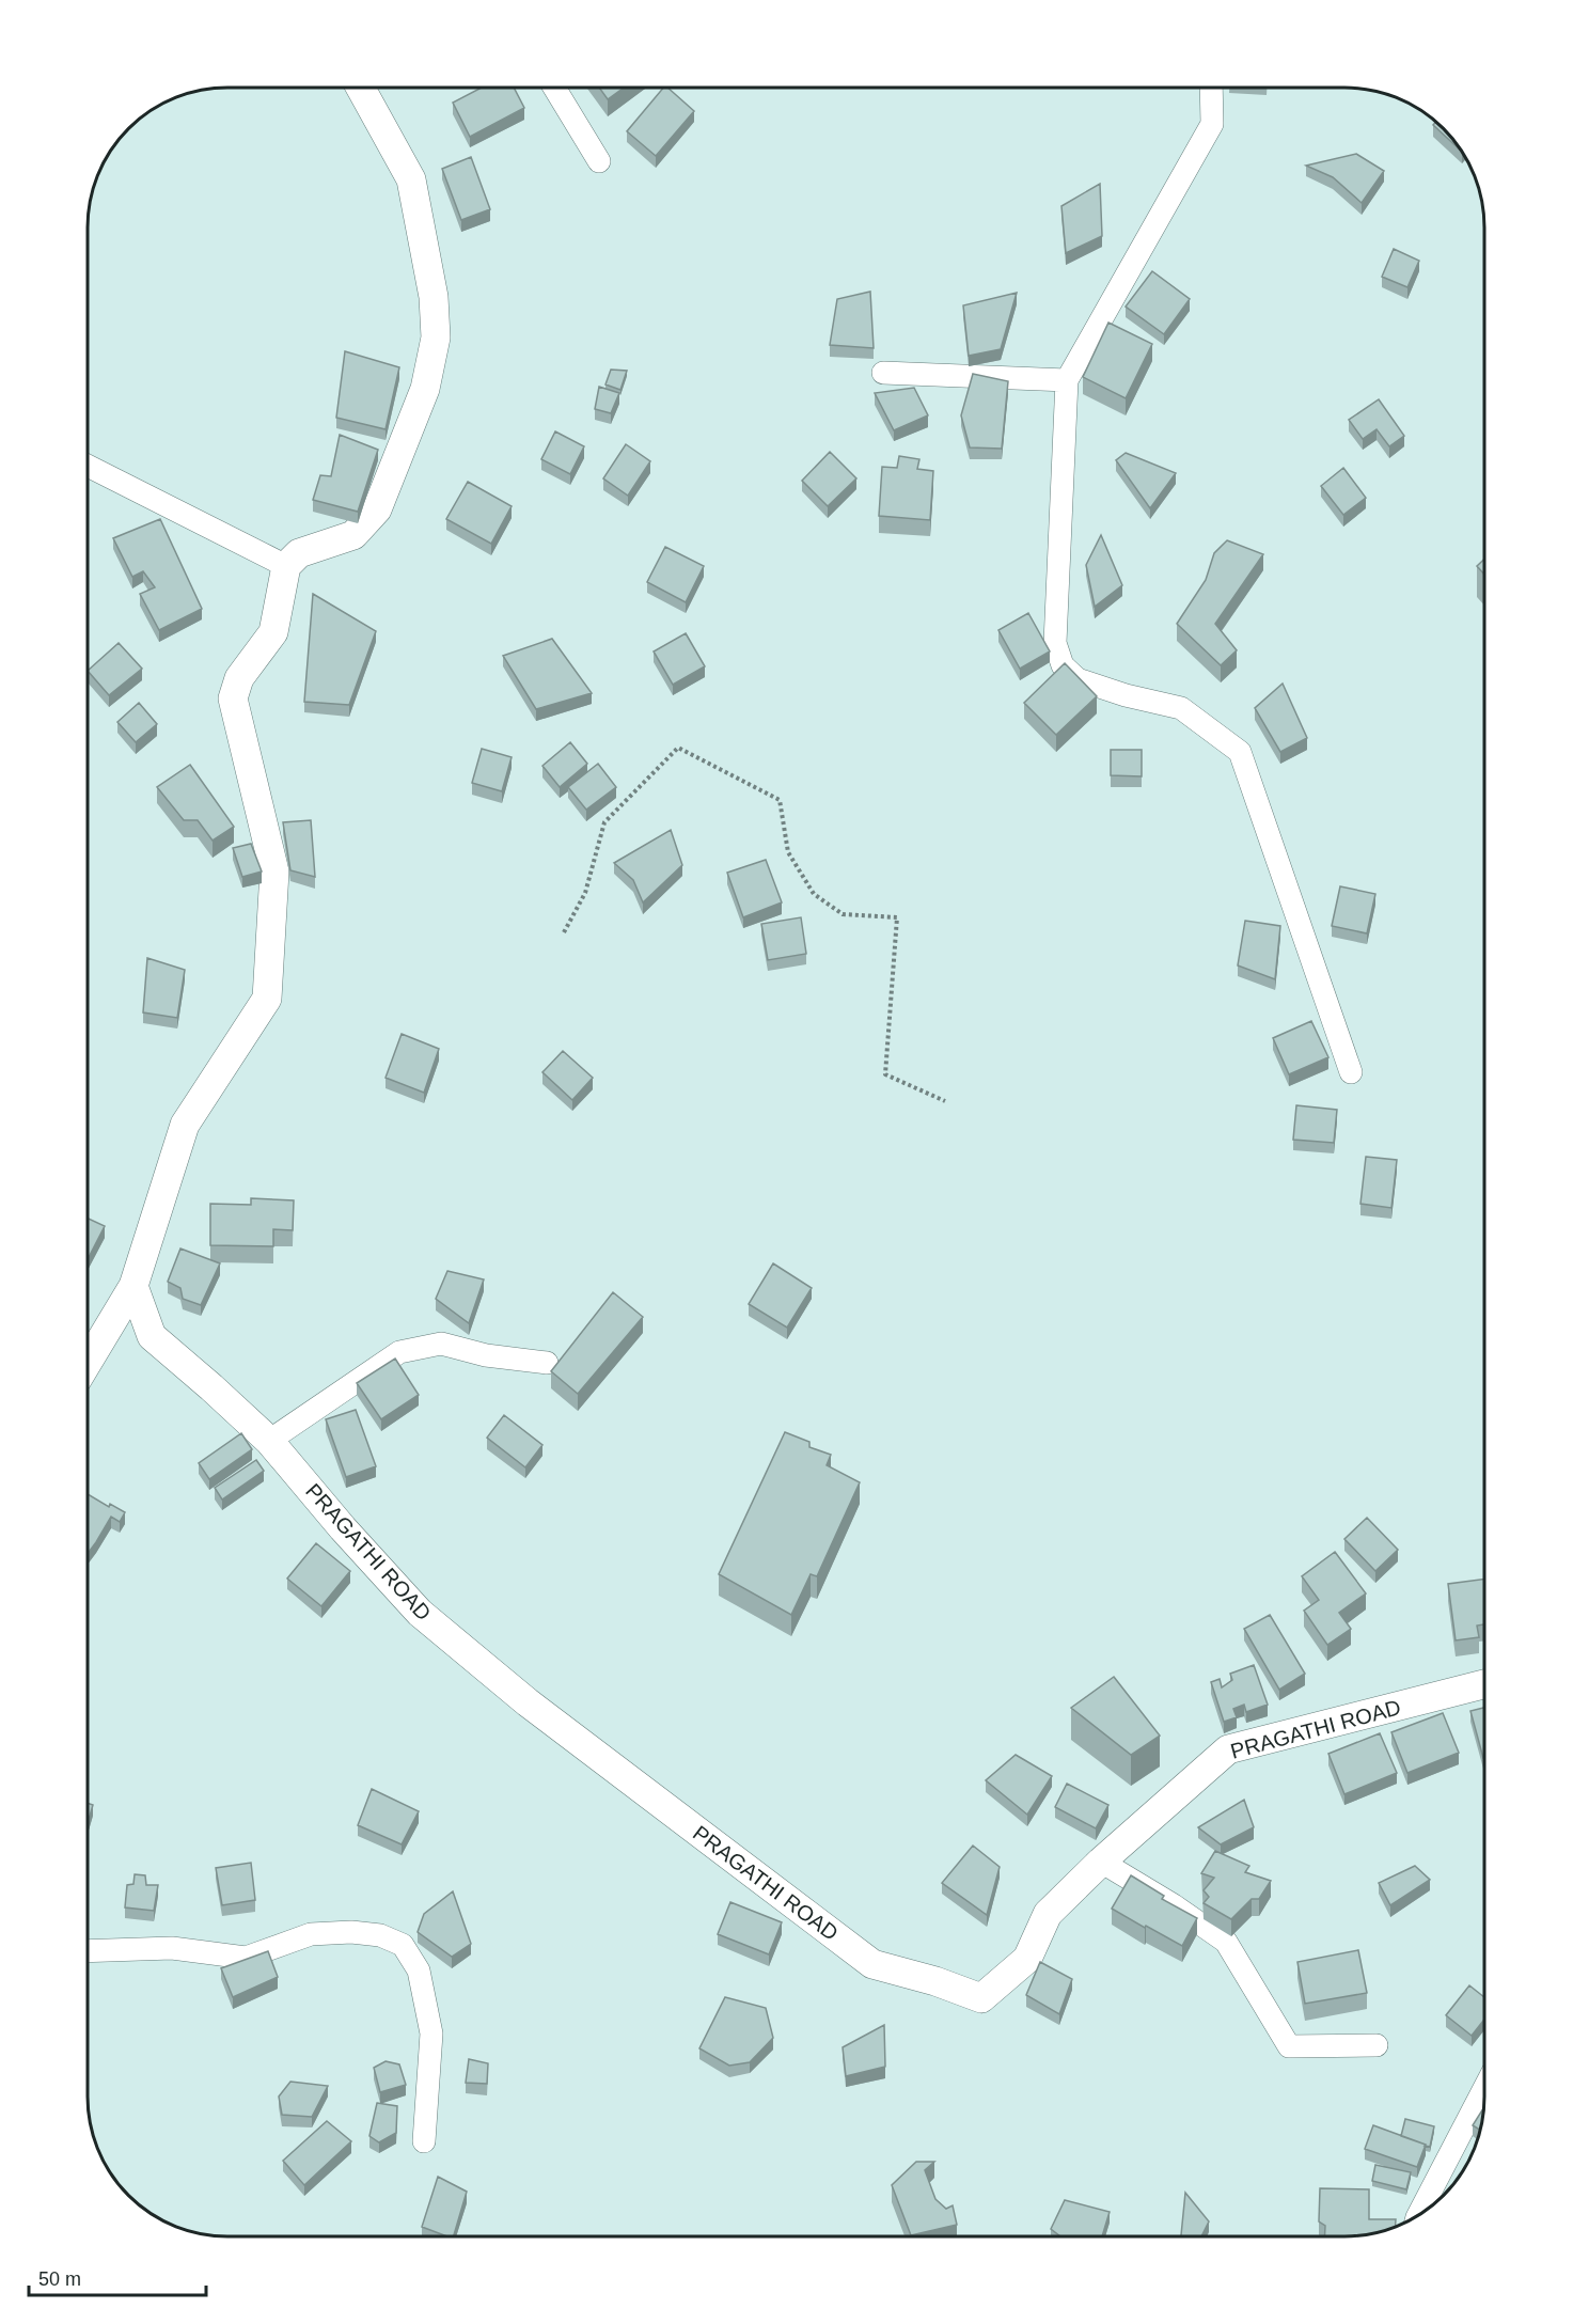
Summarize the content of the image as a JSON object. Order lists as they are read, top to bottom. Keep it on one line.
{"streets":{"street":["PRAGATHI ROAD"]},"scale_bar":"50 m"}
